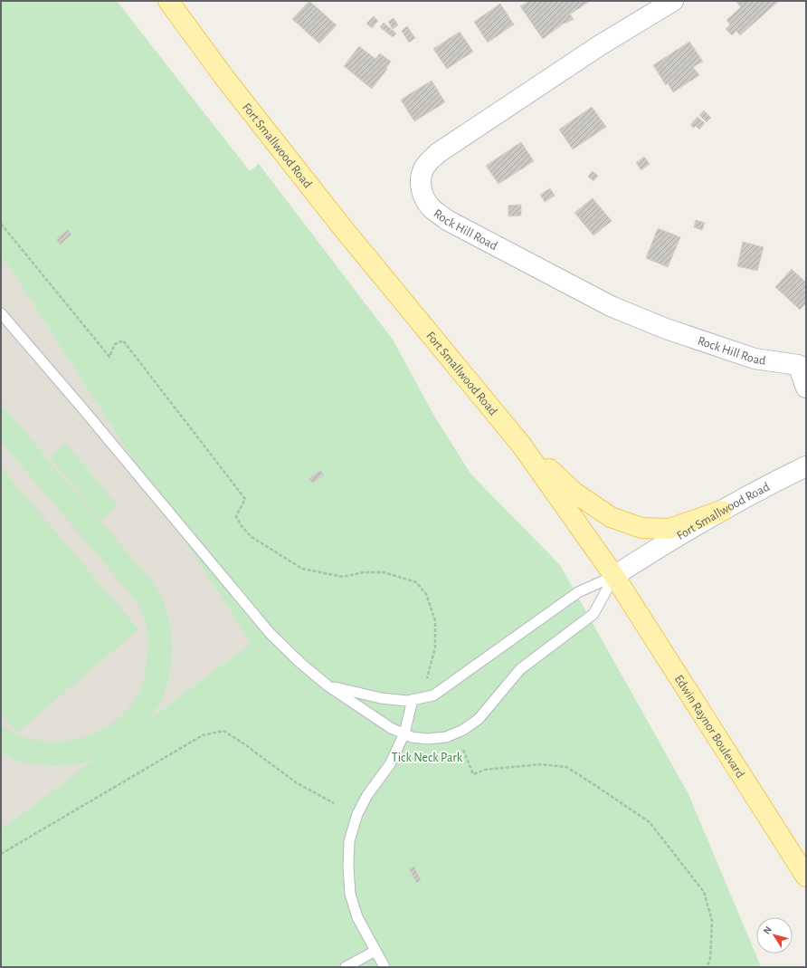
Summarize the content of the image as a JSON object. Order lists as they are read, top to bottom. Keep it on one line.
{"streets":{"main road":["Fort Smallwood Road","Edwin Raynor Boulevard"],"street":["Rock Hill Road"]},"crossings":[["Fort Smallwood Road","Edwin Raynor Boulevard"]],"parks":["Tick Neck Park"],"north":"top left"}
